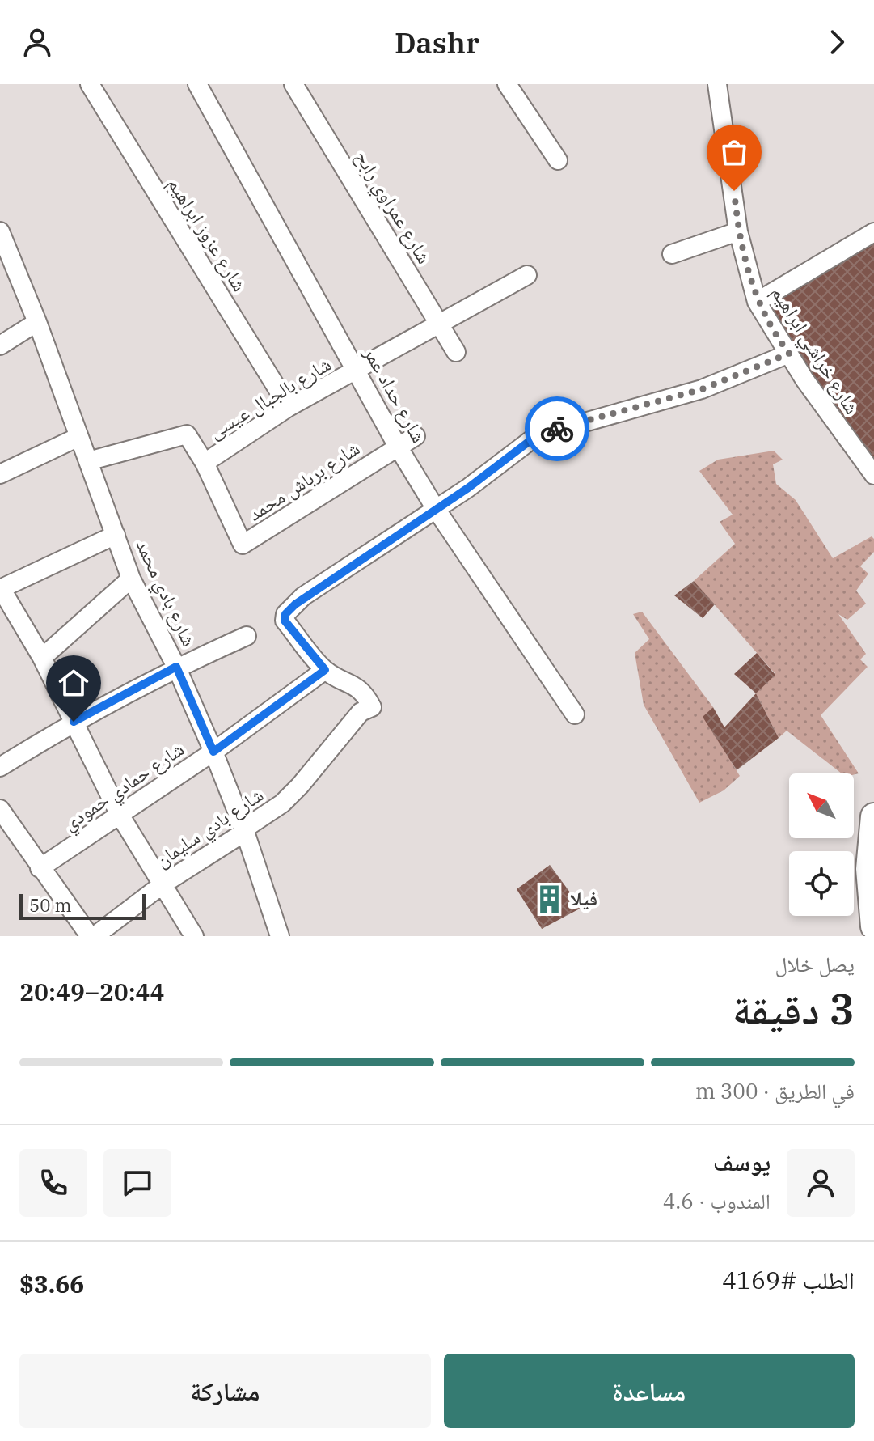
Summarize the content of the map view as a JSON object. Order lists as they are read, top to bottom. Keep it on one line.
{"streets":{"street":["شارع عمراوي رابح","شارع عزوز ابراهيم","شارع خراشي ابراهيم","شارع حداد عمر","شارع بالجبال عيسى","شارع برباش محمد","شارع بادي محمد","شارع حمادي حمودي","شارع بادي سليمان"]},"crossings":[["شارع عمراوي رابح","شارع بالجبال عيسى"],["شارع عزوز ابراهيم","شارع بالجبال عيسى"],["شارع حداد عمر","شارع بالجبال عيسى"],["شارع حداد عمر","شارع برباش محمد"],["شارع بالجبال عيسى","شارع برباش محمد"],["شارع برباش محمد","شارع بادي محمد"],["شارع بادي محمد","شارع حمادي حمودي"],["شارع بادي محمد","شارع بادي سليمان"],["شارع حمادي حمودي","شارع بادي سليمان"]],"places":{"building":["فيلا"]},"scale_bar":"50 m","north":"top left","page":{"header":"Dashr","scale":"50 m","heading":["3 دقيقة","يصل خلال","20:44–20:49"],"panel":["يوسف","المندوب · 4.6","الطلب #4169","$3.66"],"bar":"في الطريق · 300 m","buttons":["مساعدة","مشاركة"]}}
